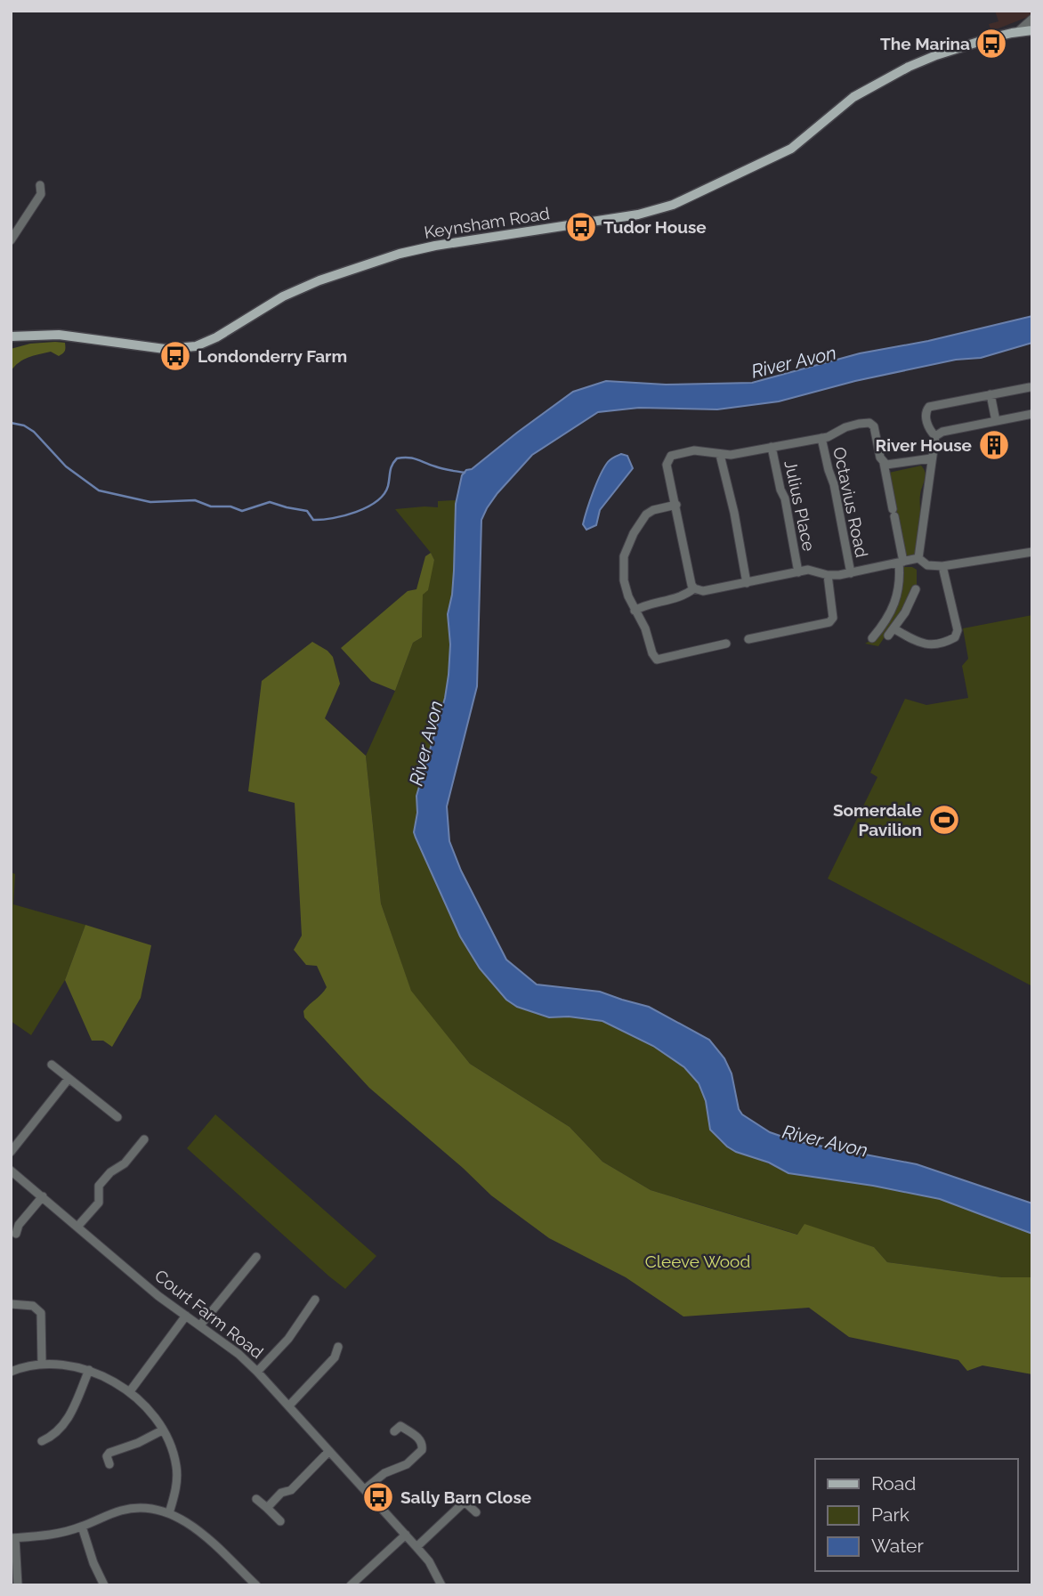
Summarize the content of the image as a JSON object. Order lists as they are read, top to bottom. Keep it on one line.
{"streets":{"main road":["Keynsham Road"],"street":["Octavius Road","Julius Place","Court Farm Road"]},"water":["River Avon"],"parks":["Cleeve Wood"],"places":{"bus stop":["The Marina","Tudor House","Londonderry Farm","Sally Barn Close"],"building":["River House"],"sports":["Somerdale Pavilion"]},"legend":["Road","Park","Water"]}
